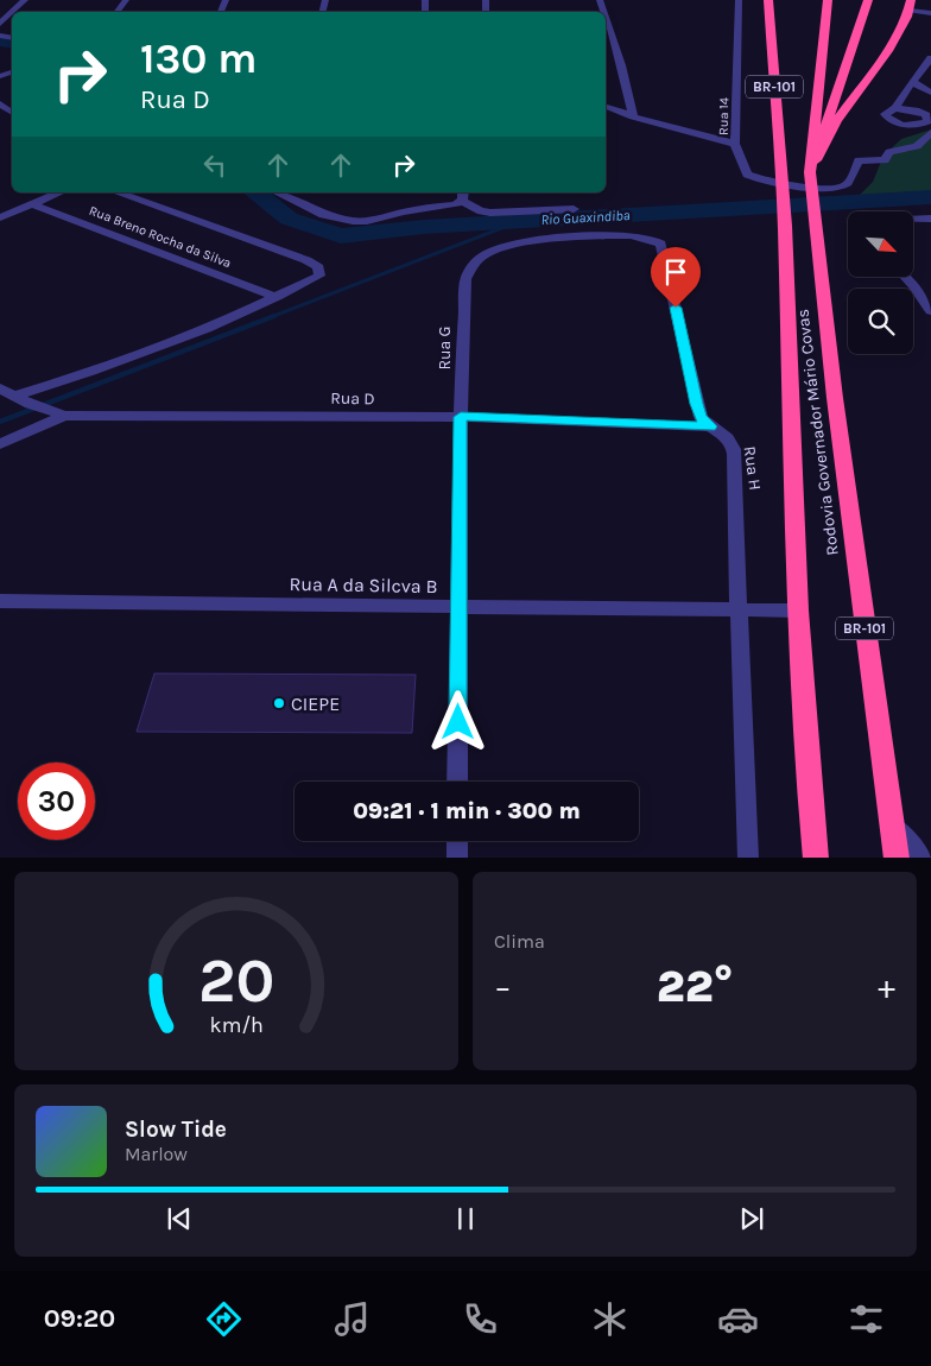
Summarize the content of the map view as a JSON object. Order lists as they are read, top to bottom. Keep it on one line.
{"streets":{"highway":["BR-101","Rodovia Governador Mário Covas"],"street":["Rua 14","Rua Breno Rocha da Silva","Rua G","Rua D","Rua H","Rua A da Silcva B"]},"crossings":[["BR-101","Rodovia Governador Mário Covas"],["Rua G","Rua D"],["Rua G","Rua H"],["Rua G","Rua A da Silcva B"],["Rua D","Rua H"],["Rodovia Governador Mário Covas","Rua A da Silcva B"],["Rua H","Rua A da Silcva B"]],"water":["Rio Guaxindiba"],"places":["CIEPE"],"north":"bottom right","page":{"turn":["130 m","Rua D"],"limit":"30","trip":"09:21 · 1 min · 300 m","tile":"Clima","heat":["−","22°","+"],"song":["Slow Tide","Marlow"],"tabs":"09:20","gauge":["20","km/h"]}}
